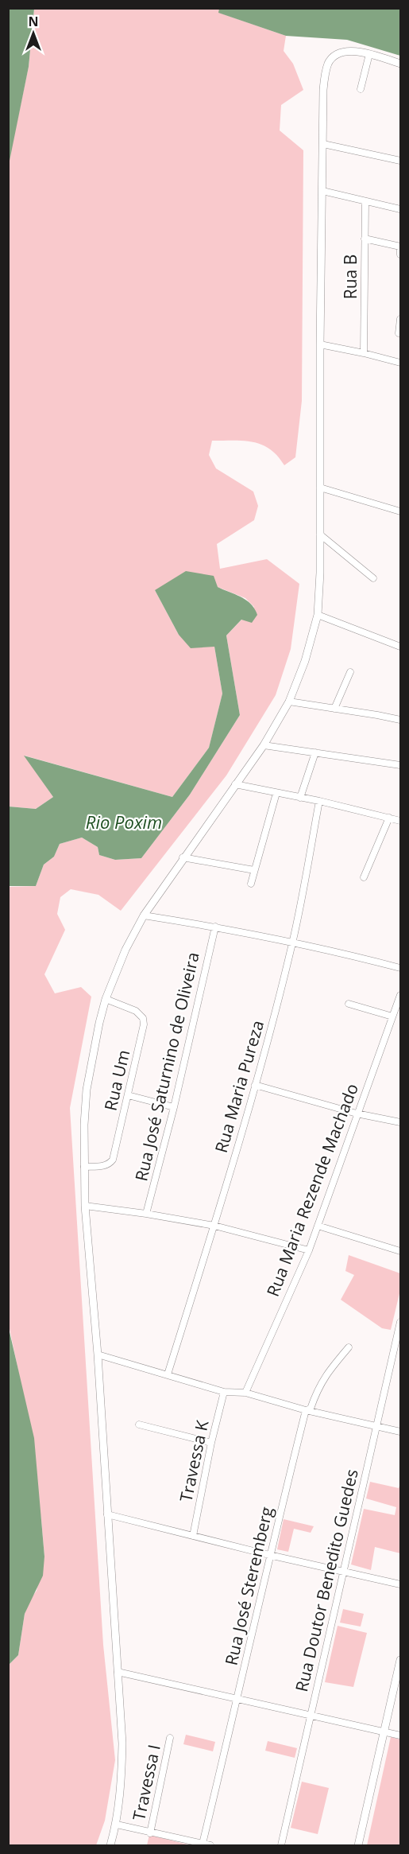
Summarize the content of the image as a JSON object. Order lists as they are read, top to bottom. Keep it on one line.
{"streets":{"street":["Rua B","Rua José Saturnino de Oliveira","Rua Um","Rua Maria Pureza","Rua Maria Rezende Machado","Travessa K","Rua Doutor Benedito Guedes","Rua José Steremberg","Travessa I"]},"water":["Rio Poxim"],"north":"top"}
